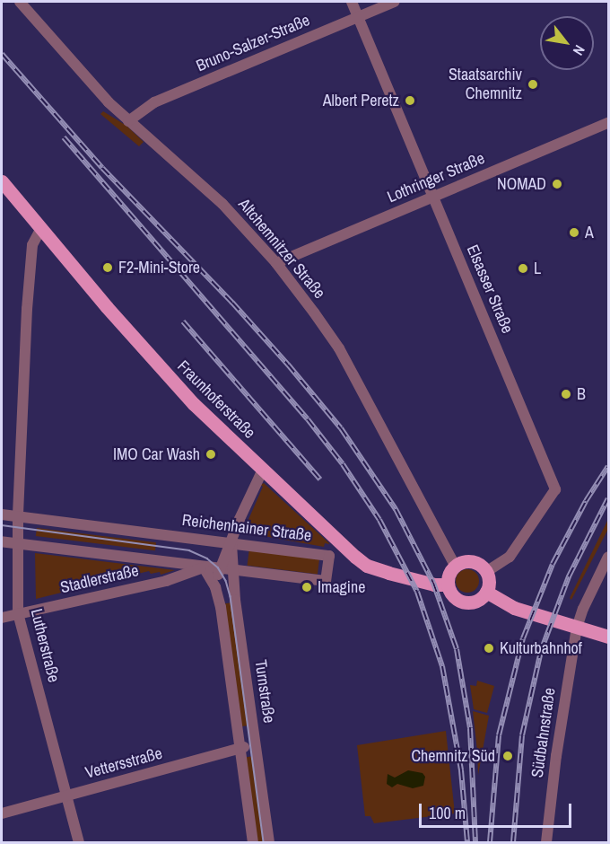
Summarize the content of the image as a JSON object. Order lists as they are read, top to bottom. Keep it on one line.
{"streets":{"main road":["Fraunhoferstraße"],"street":["Bruno-Salzer-Straße","Lothringer Straße","Altchemnitzer Straße","Elsasser Straße","Reichenhainer Straße","Stadlerstraße","Lutherstraße","Turnstraße","Südbahnstraße","Vettersstraße"]},"crossings":[["Bruno-Salzer-Straße","Altchemnitzer Straße"],["Bruno-Salzer-Straße","Elsasser Straße"],["Lothringer Straße","Altchemnitzer Straße"],["Lothringer Straße","Elsasser Straße"],["Altchemnitzer Straße","Elsasser Straße"],["Altchemnitzer Straße","Fraunhoferstraße"],["Elsasser Straße","Fraunhoferstraße"],["Fraunhoferstraße","Lutherstraße"],["Fraunhoferstraße","Turnstraße"],["Reichenhainer Straße","Stadlerstraße"],["Reichenhainer Straße","Lutherstraße"],["Reichenhainer Straße","Turnstraße"],["Stadlerstraße","Lutherstraße"],["Stadlerstraße","Turnstraße"],["Lutherstraße","Vettersstraße"],["Turnstraße","Vettersstraße"]],"places":["Staatsarchiv Chemnitz","Albert Peretz","NOMAD","A","F2-Mini-Store","L","B","IMO Car Wash","Imagine","Kulturbahnhof","Chemnitz Süd"],"scale_bar":"100 m","north":"bottom right"}
